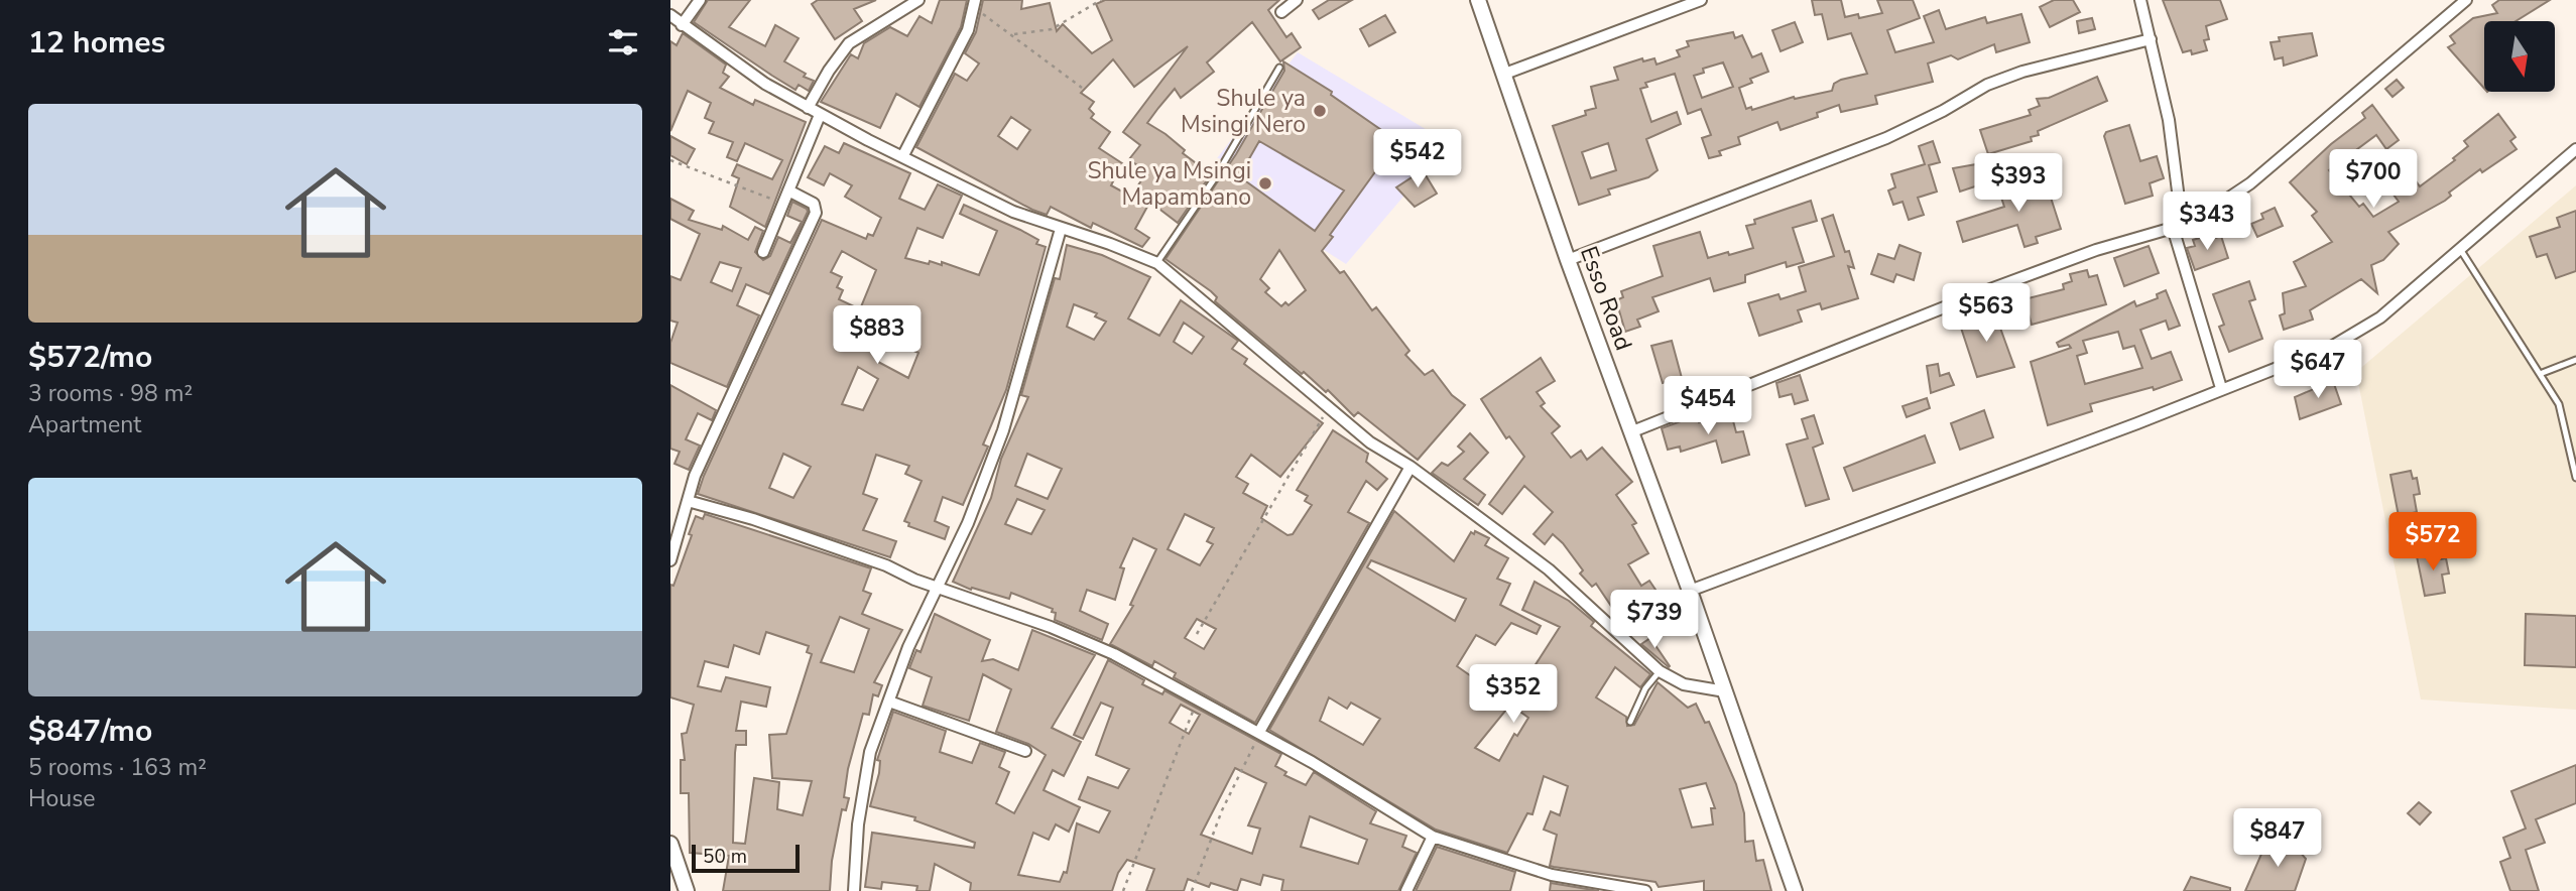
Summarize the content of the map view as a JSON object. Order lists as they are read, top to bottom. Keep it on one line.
{"streets":{"street":["Esso Road"]},"places":["Shule ya Msingi Nero","Shule ya Msingi Mapambano"],"scale_bar":"50 m","north":"bottom","page":{"heading":"12 homes","list":[{"name":"$572/mo","note":"3 rooms · 98 m² · Apartment"},{"name":"$847/mo","note":"5 rooms · 163 m² · House"}],"price":["$542","$700","$393","$343","$563","$883","$647","$454","$572","$739","$352","$847"],"scale":"50 m"}}
